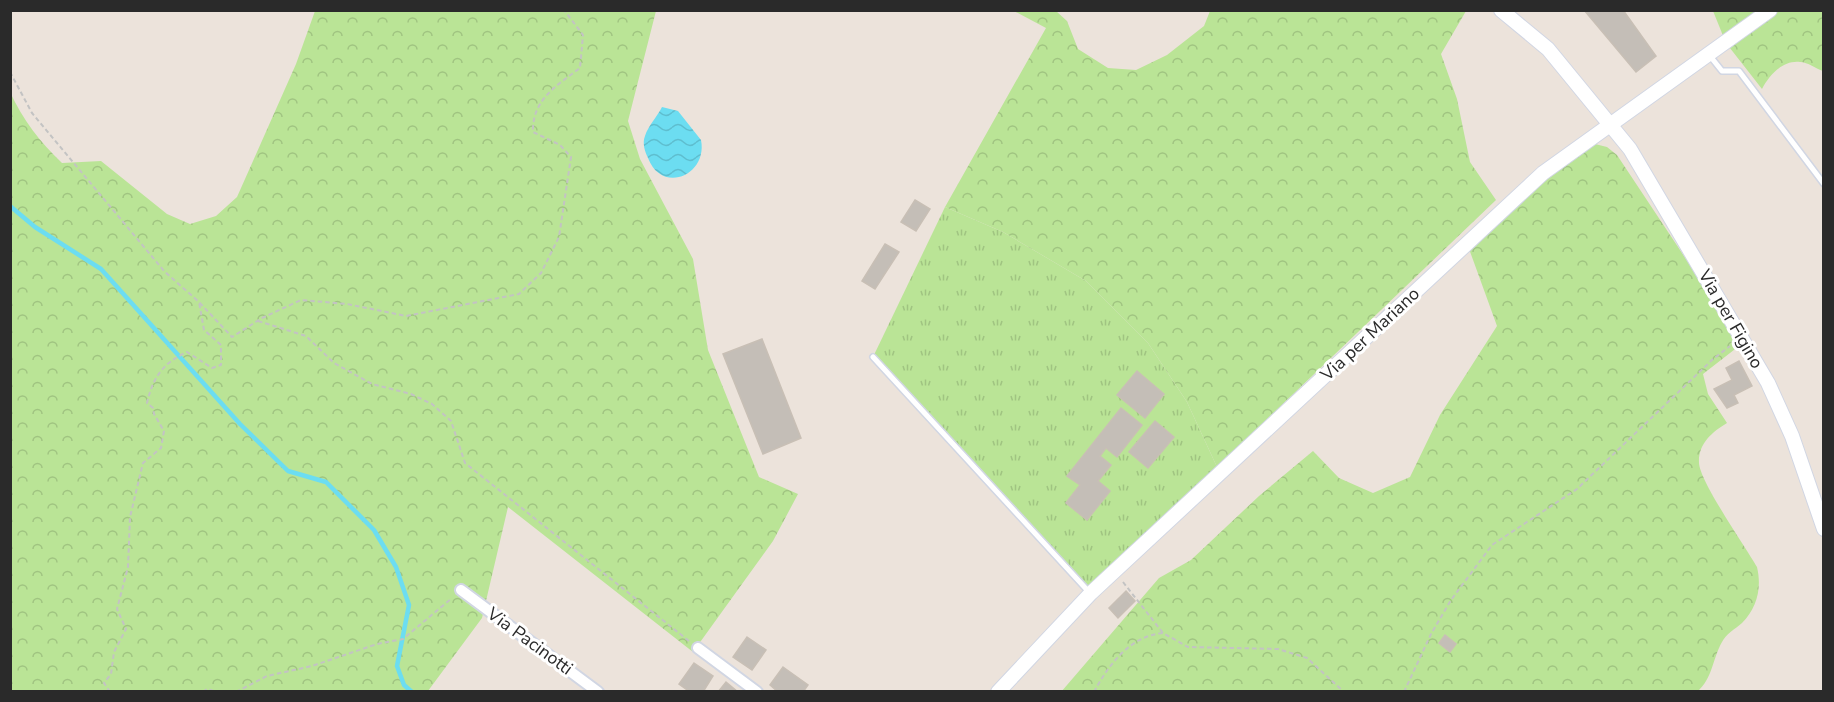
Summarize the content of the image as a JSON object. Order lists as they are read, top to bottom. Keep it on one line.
{"streets":{"street":["Via per Figino","Via per Mariano","Via Pacinotti"]},"crossings":[["Via per Figino","Via per Mariano"]]}
